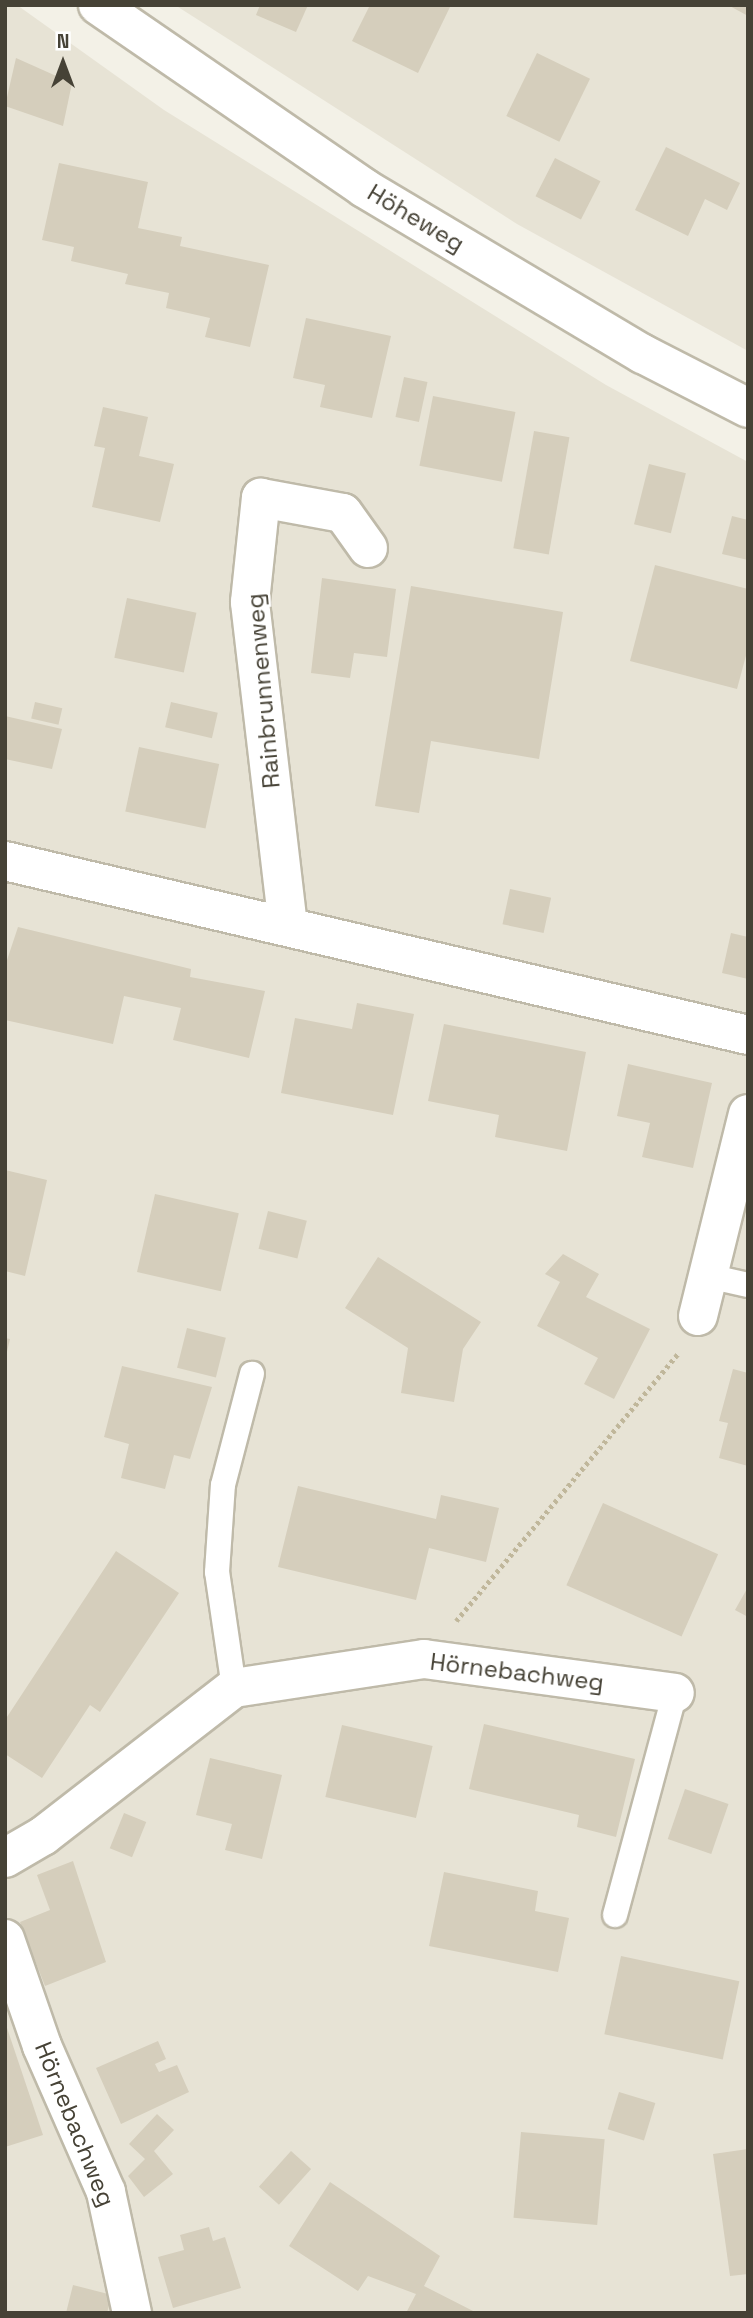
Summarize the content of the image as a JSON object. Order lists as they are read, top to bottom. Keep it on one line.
{"streets":{"street":["Höheweg","Rainbrunnenweg","Hörnebachweg"]},"north":"top"}
